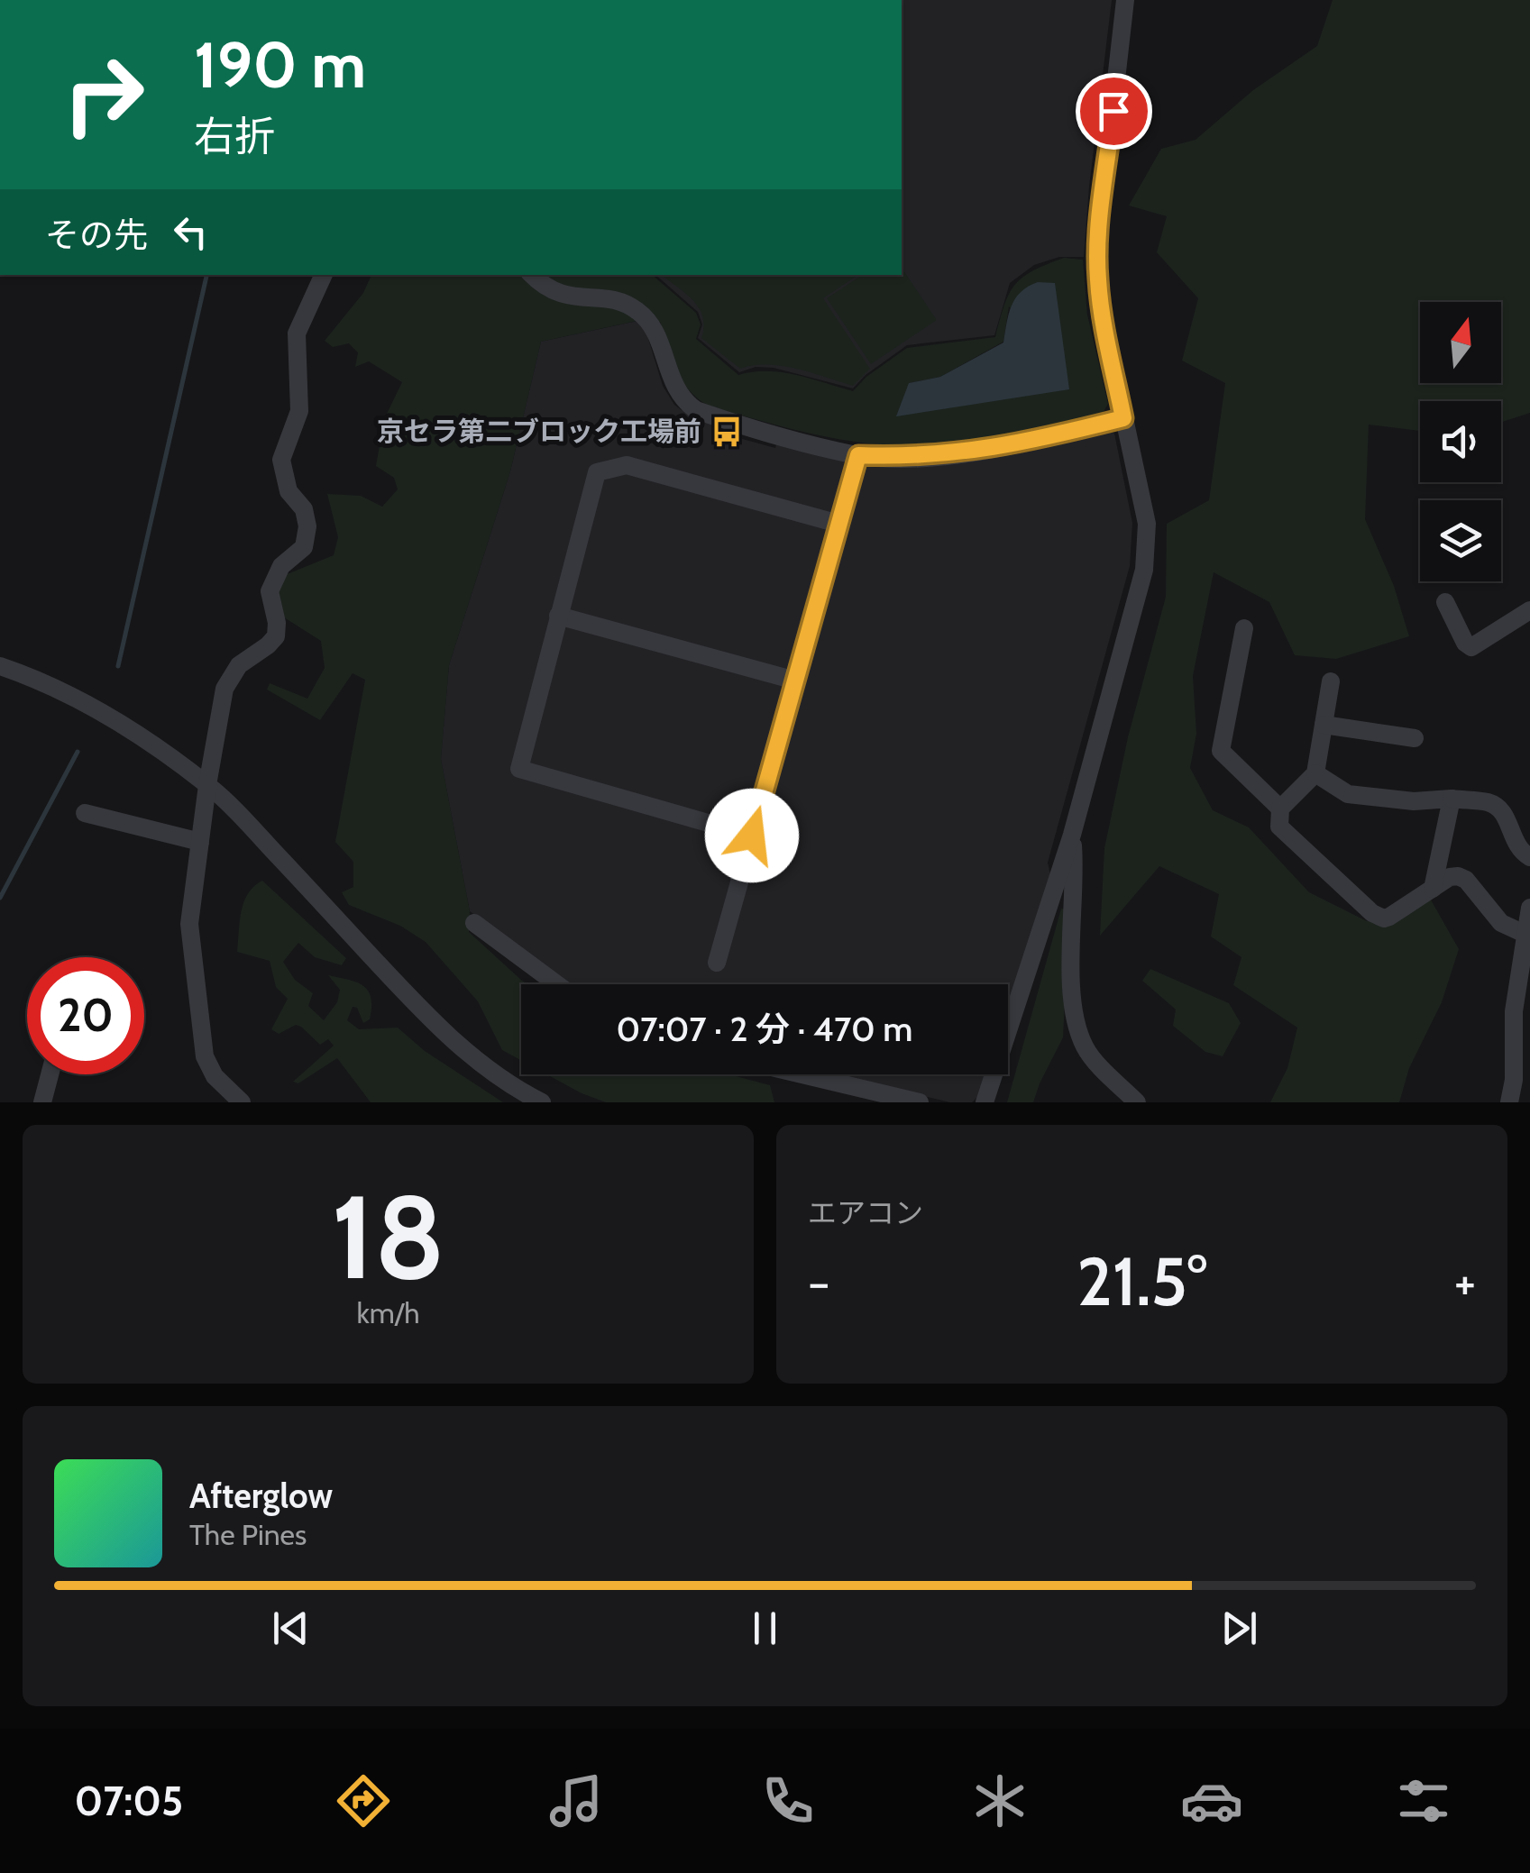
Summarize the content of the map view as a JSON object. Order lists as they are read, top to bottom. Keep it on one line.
{"places":{"bus stop":["京セラ第二ブロック工場前"]},"north":"top","page":{"turn":["190 m","右折"],"then":"その先","limit":"20","trip":"07:07 · 2 分 · 470 m","tile":[["18","km/h"],"エアコン"],"heat":["−","21.5°","+"],"song":["Afterglow","The Pines"],"tabs":"07:05"}}
